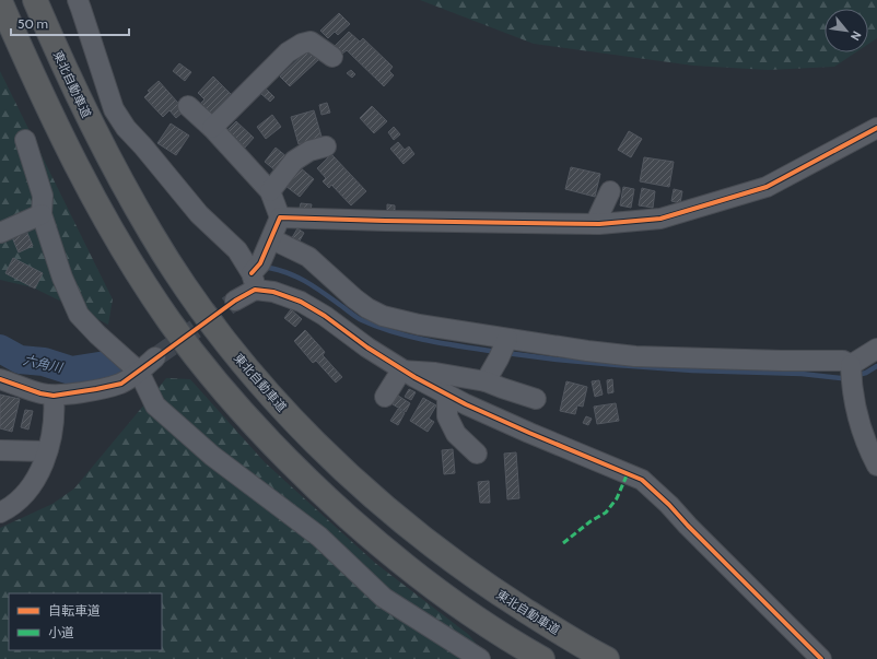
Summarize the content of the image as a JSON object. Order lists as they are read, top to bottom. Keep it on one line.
{"streets":{"highway":["東北自動車道"]},"water":["六角川"],"legend":["自転車道","小道"],"scale_bar":"50 m","north":"bottom right"}
